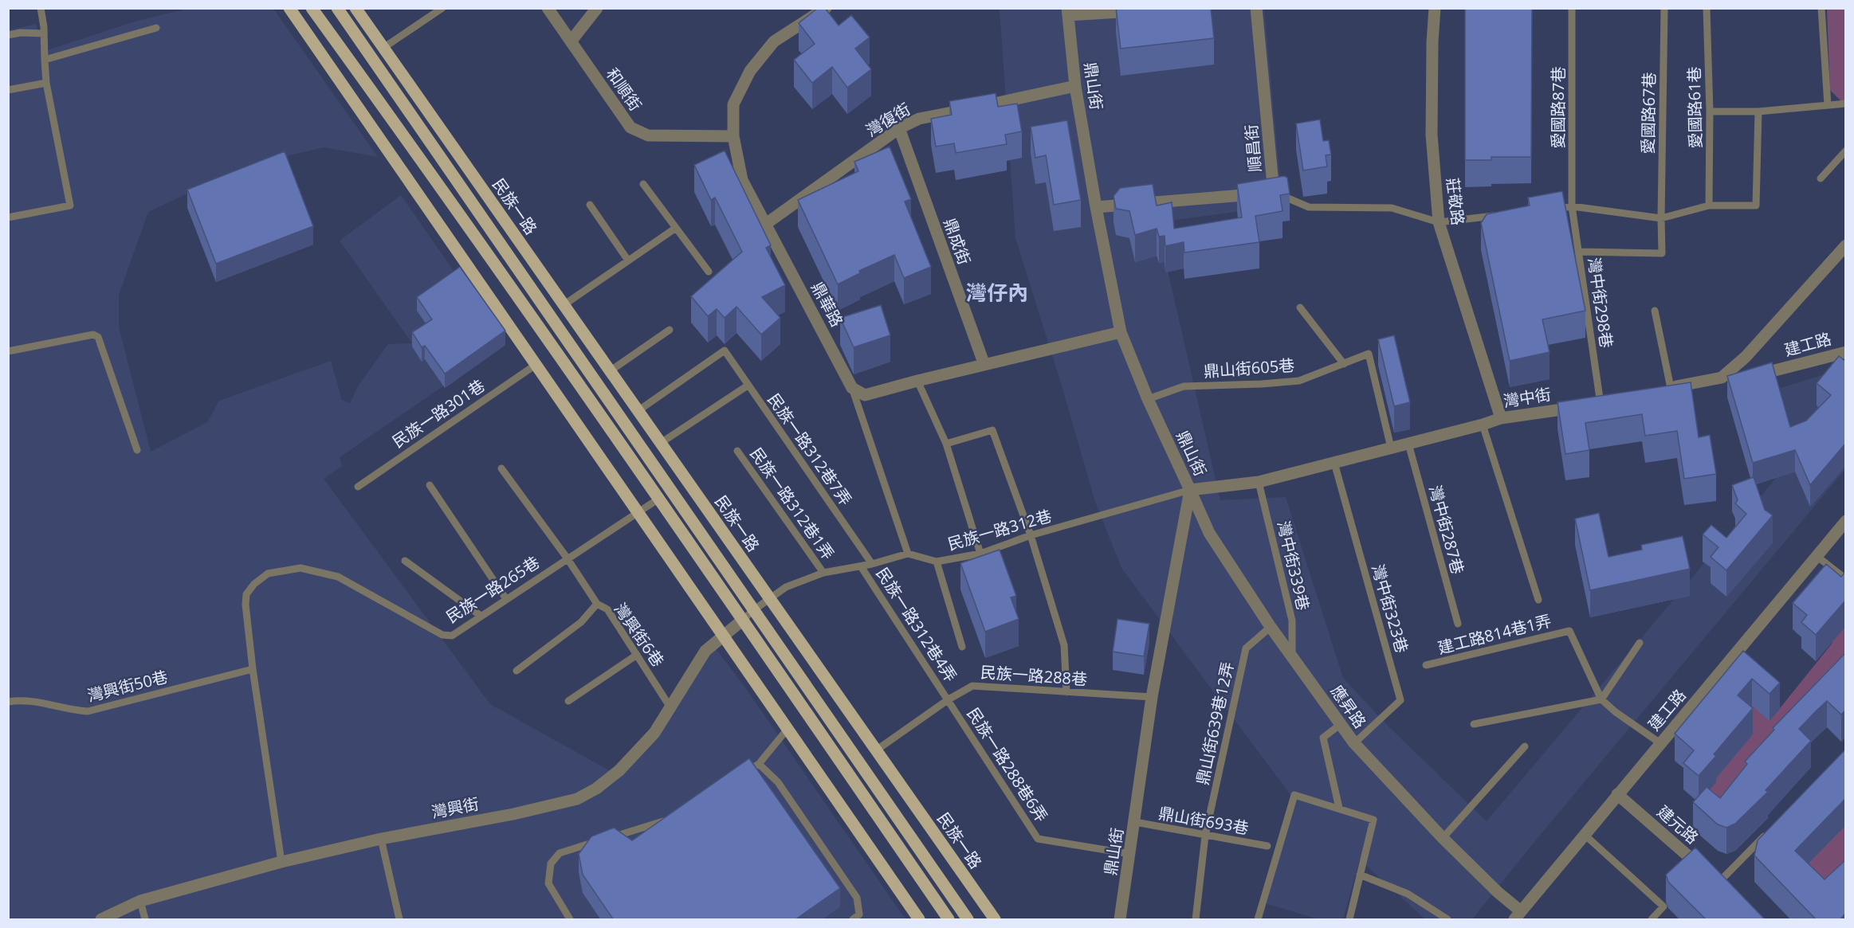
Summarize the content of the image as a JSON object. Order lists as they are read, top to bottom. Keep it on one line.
{"streets":{"main road":["民族一路"],"street":["鼎山街","和順街","灣復街","順昌街","莊敬路","鼎成街","鼎華路","建工路","灣中街","應昇路","灣興街","建元路"],"lane":["愛國路87巷","愛國路61巷","愛國路67巷","灣中街298巷","鼎山街605巷","民族一路301巷","民族一路312巷7弄","民族一路312巷1弄","民族一路312巷","灣中街287巷","灣中街339巷","民族一路265巷","灣中街323巷","民族一路312巷4弄","建工路814巷1弄","灣興街6巷","民族一路288巷","灣興街50巷","鼎山街639巷12弄","民族一路288巷6弄","鼎山街693巷"]},"crossings":[["鼎山街","灣復街"],["鼎山街","順昌街"],["鼎山街","鼎山街605巷"],["鼎山街","灣中街"],["鼎山街","民族一路312巷"],["鼎山街","民族一路288巷"],["鼎山街","應昇路"],["鼎山街","民族一路288巷6弄"],["鼎山街","鼎山街693巷"],["和順街","鼎華路"],["愛國路87巷","灣中街298巷"],["愛國路67巷","灣中街298巷"],["灣復街","鼎成街"],["灣復街","鼎華路"],["莊敬路","灣中街"],["民族一路","民族一路312巷7弄"],["民族一路","民族一路288巷"],["灣中街298巷","灣中街"],["建工路","應昇路"],["建工路","建元路"],["鼎山街605巷","灣中街"],["灣中街","民族一路312巷"],["灣中街","灣中街287巷"],["灣中街","灣中街339巷"],["灣中街","灣中街323巷"],["灣中街","應昇路"],["民族一路312巷","應昇路"],["灣中街339巷","應昇路"],["民族一路265巷","灣興街6巷"],["民族一路265巷","灣興街50巷"],["灣中街323巷","應昇路"],["民族一路312巷4弄","民族一路288巷"],["民族一路312巷4弄","民族一路288巷6弄"],["灣興街6巷","灣興街"],["民族一路288巷","民族一路288巷6弄"],["應昇路","鼎山街639巷12弄"],["鼎山街639巷12弄","鼎山街693巷"]],"districts":["灣仔內"]}
